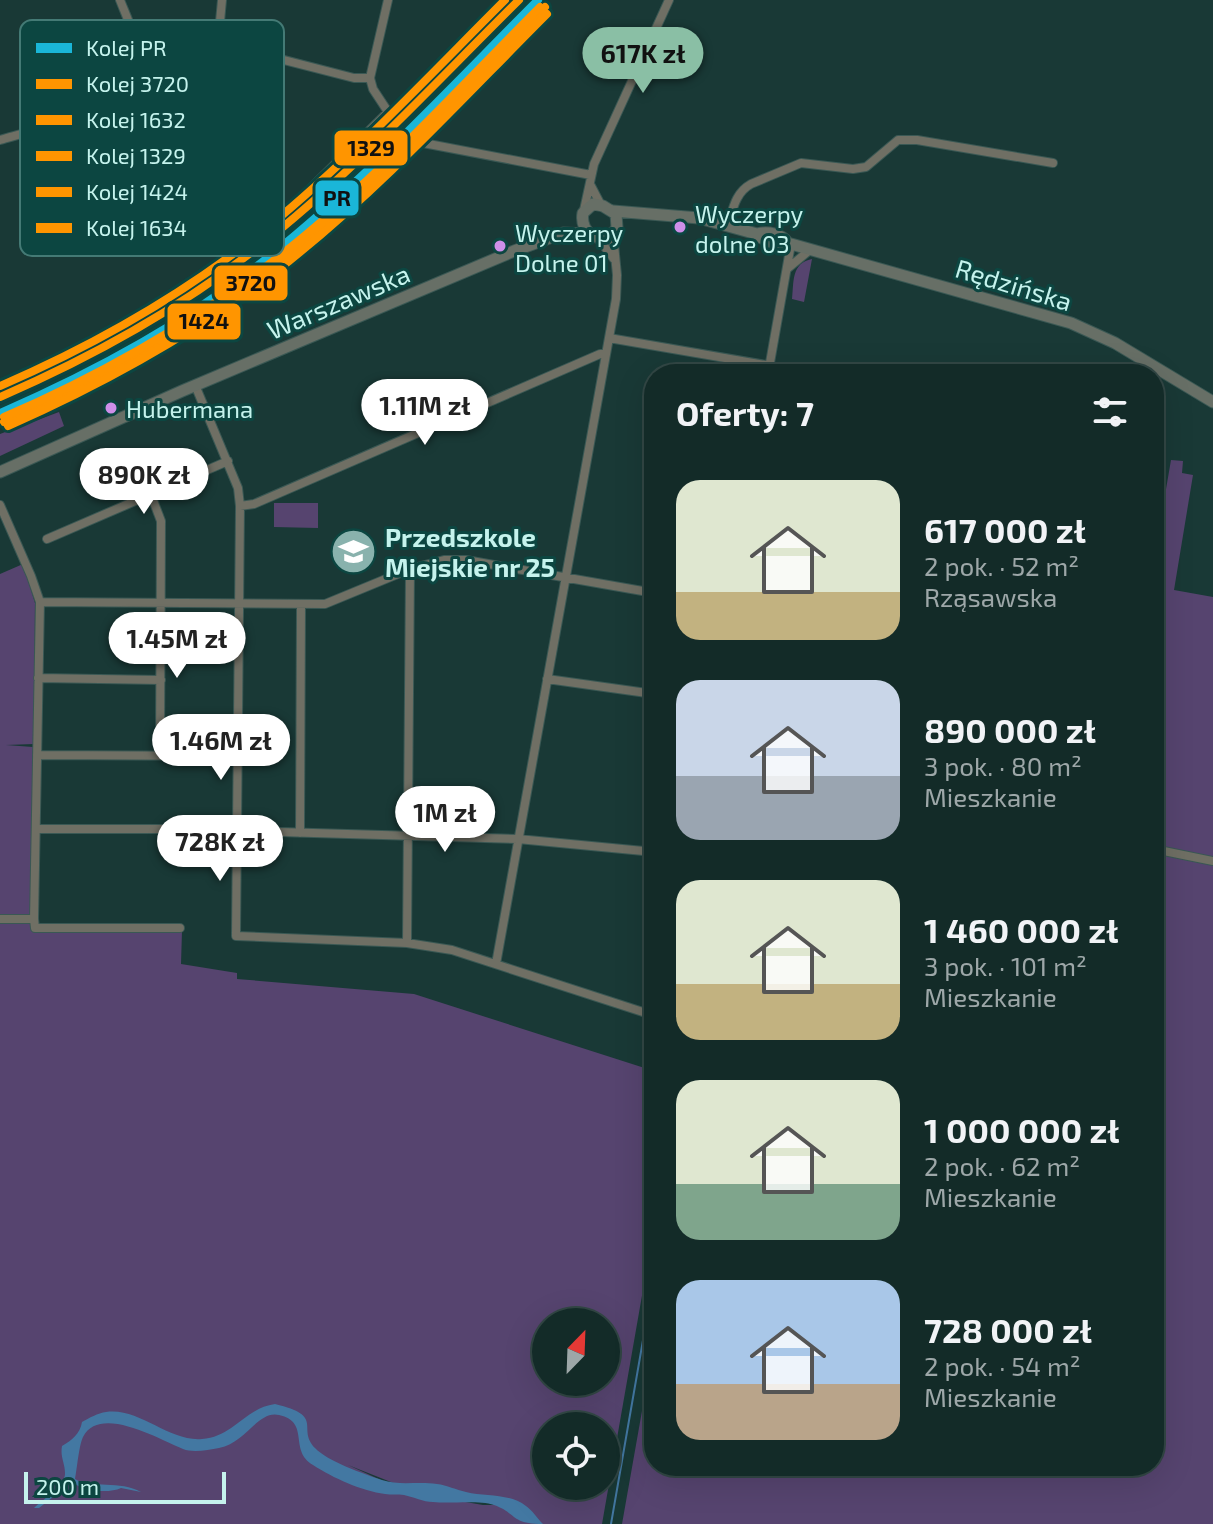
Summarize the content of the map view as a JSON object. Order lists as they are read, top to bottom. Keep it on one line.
{"streets":{"main road":["Rędzińska","Warszawska"]},"places":{"other":["Wyczerpy dolne 03","Wyczerpy Dolne 01","Hubermana"],"school or university":["Przedszkole Miejskie nr 25"]},"lines":["rail line PR","rail line 1329","rail line 1634","rail line 3720","rail line 1632","rail line 1424"],"legend":["Kolej PR","Kolej 3720","Kolej 1632","Kolej 1329","Kolej 1424","Kolej 1634"],"scale_bar":"200 m","north":"top right","page":{"price":["617K zł","1.11M zł","890K zł","1.45M zł","1.46M zł","1M zł","728K zł"],"heading":"Oferty: 7","list":[{"name":"617 000 zł","note":"2 pok. · 52 m² · Rząsawska"},{"name":"890 000 zł","note":"3 pok. · 80 m² · Mieszkanie"},{"name":"1 460 000 zł","note":"3 pok. · 101 m² · Mieszkanie"},{"name":"1 000 000 zł","note":"2 pok. · 62 m² · Mieszkanie"},{"name":"728 000 zł","note":"2 pok. · 54 m² · Mieszkanie"}],"scale":"200 m"}}
